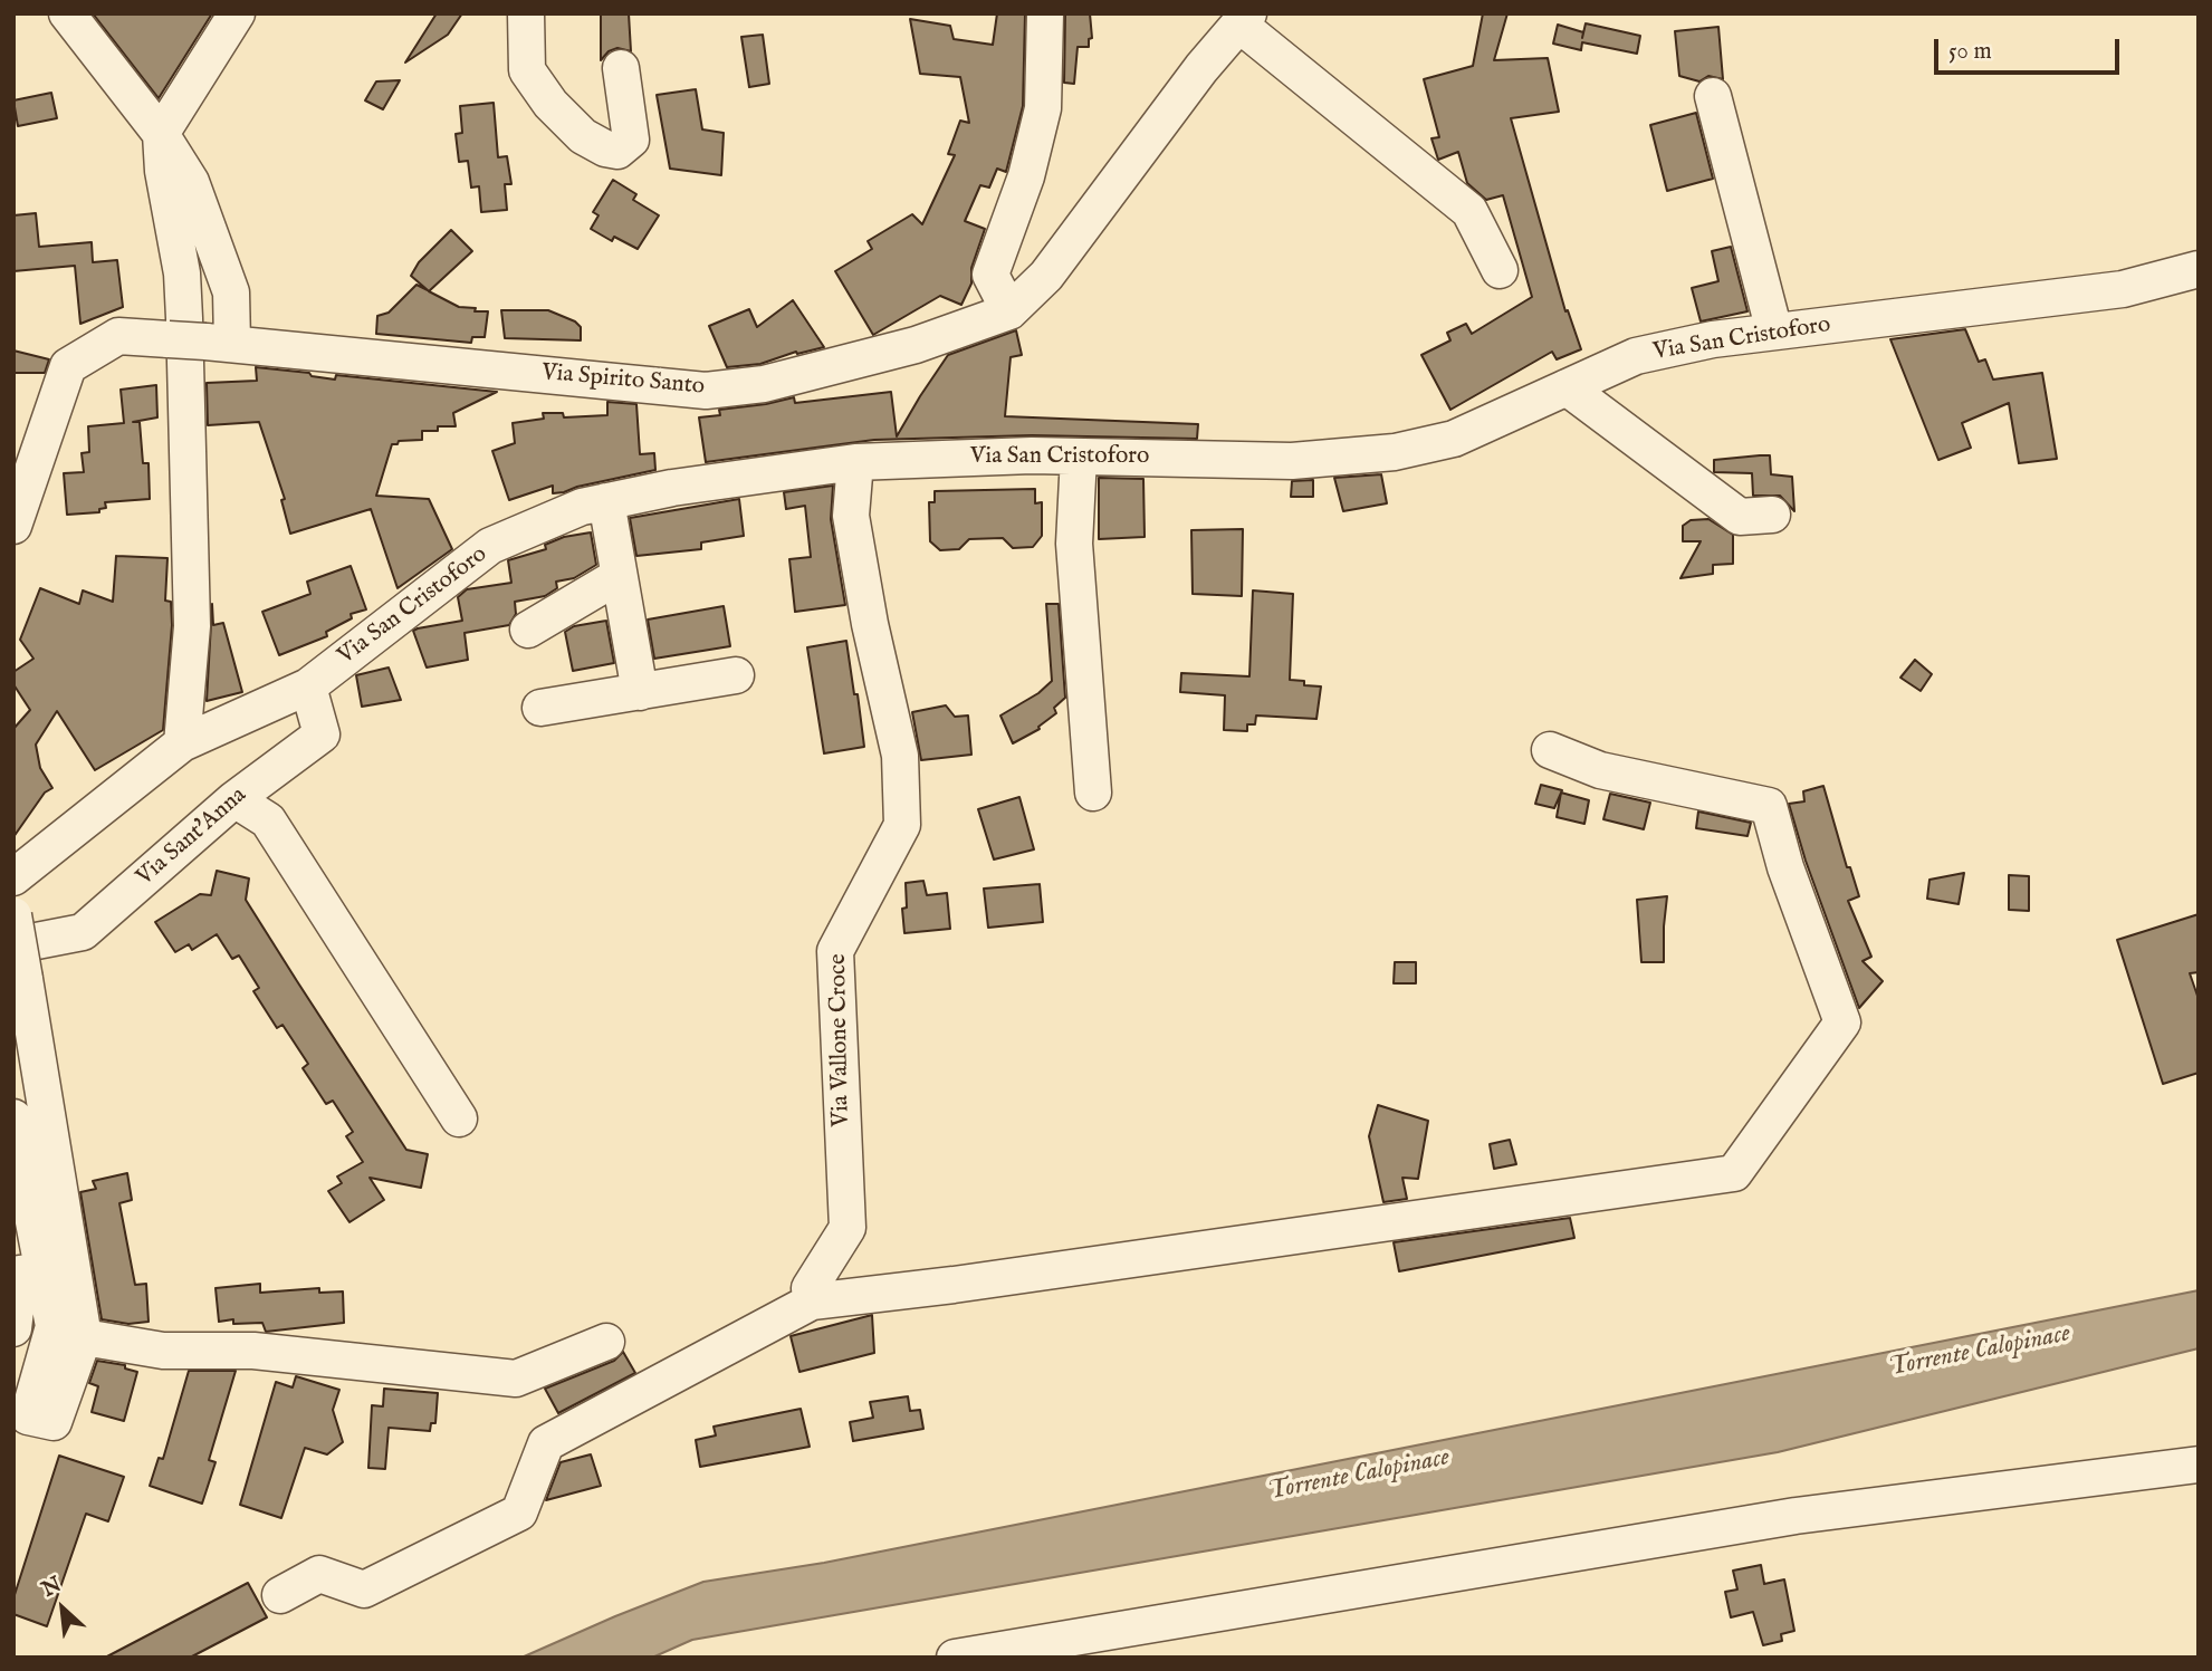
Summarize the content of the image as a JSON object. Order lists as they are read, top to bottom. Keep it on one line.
{"streets":{"street":["Via San Cristoforo","Via Spirito Santo","Via Sant'Anna","Via Vallone Croce"]},"crossings":[["Via San Cristoforo","Via Sant'Anna"],["Via San Cristoforo","Via Vallone Croce"]],"water":["Torrente Calopinace"],"scale_bar":"50 m","north":"top left"}
